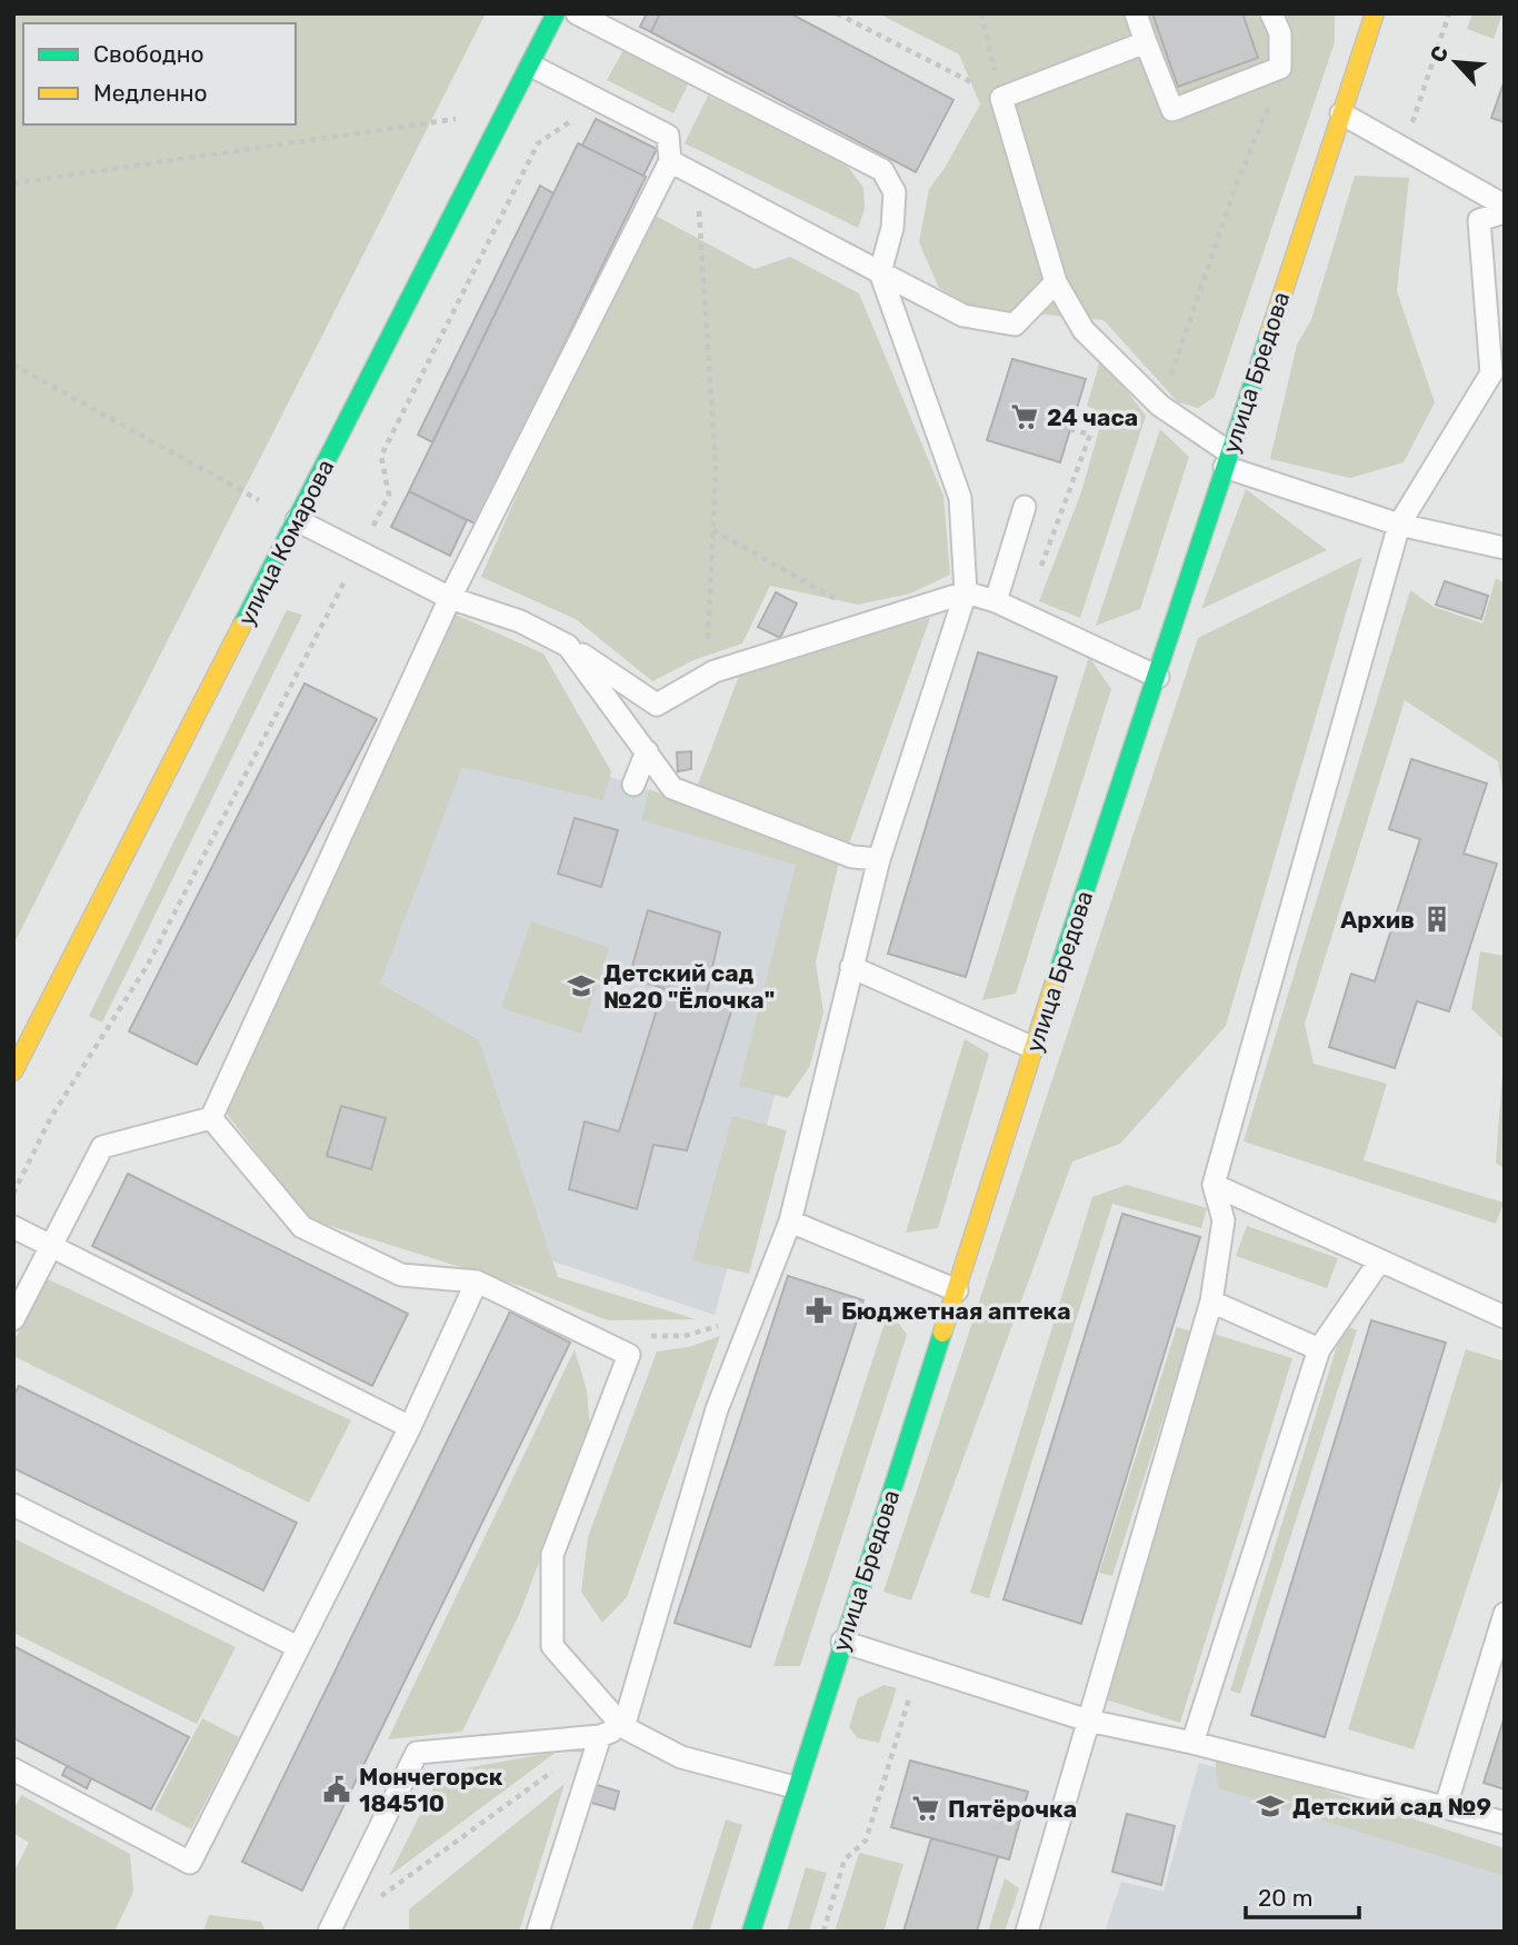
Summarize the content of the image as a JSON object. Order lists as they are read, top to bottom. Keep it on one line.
{"streets":{"main road":["улица Бредова","улица Комарова"]},"places":{"supermarket":["24 часа","Пятёрочка"],"building":["Архив"],"school or university":["Детский сад №20 \"Ёлочка\"","Детский сад №9"],"pharmacy":["Бюджетная аптека"],"public building":["Мончегорск 184510"]},"legend":["Свободно","Медленно"],"scale_bar":"20 m","north":"top left"}
